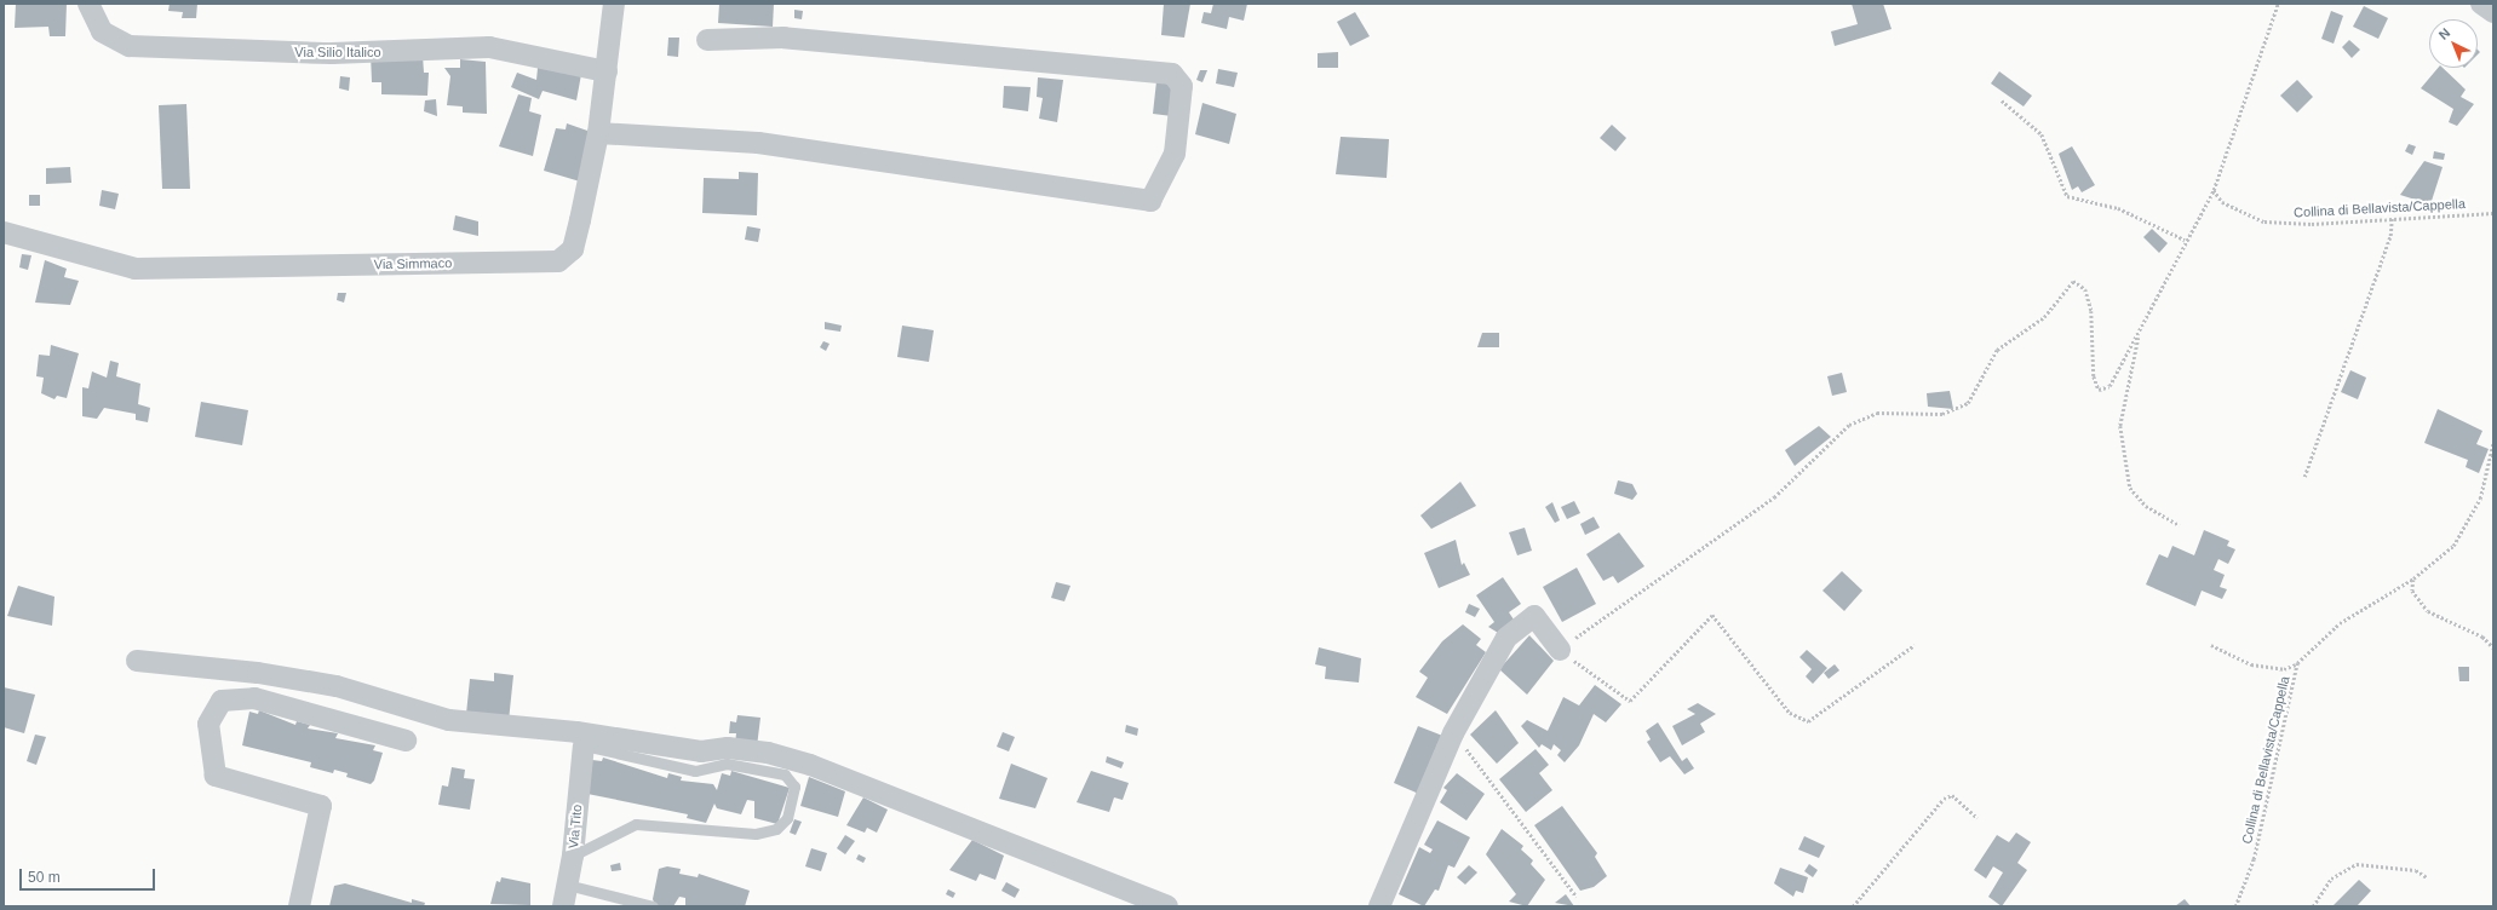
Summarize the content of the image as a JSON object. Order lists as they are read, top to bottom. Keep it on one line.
{"streets":{"street":["Via Silio Italico","Via Simmaco","Via Tito"],"path":["Collina di Bellavista/Cappella"]},"crossings":[["Via Silio Italico","Via Simmaco"]],"scale_bar":"50 m","north":"top left"}
